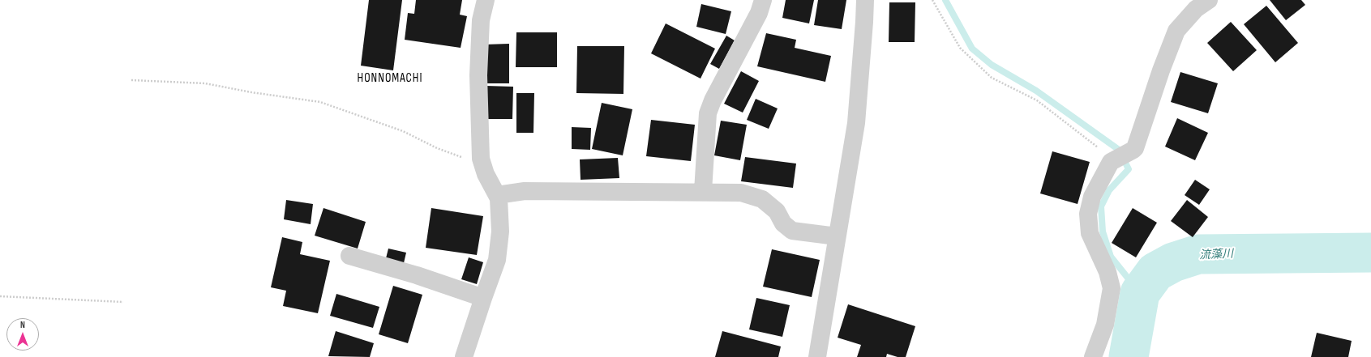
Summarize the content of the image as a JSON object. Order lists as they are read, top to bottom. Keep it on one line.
{"districts":["HONNOMACHI"],"water":["流藻川"],"north":"top"}
